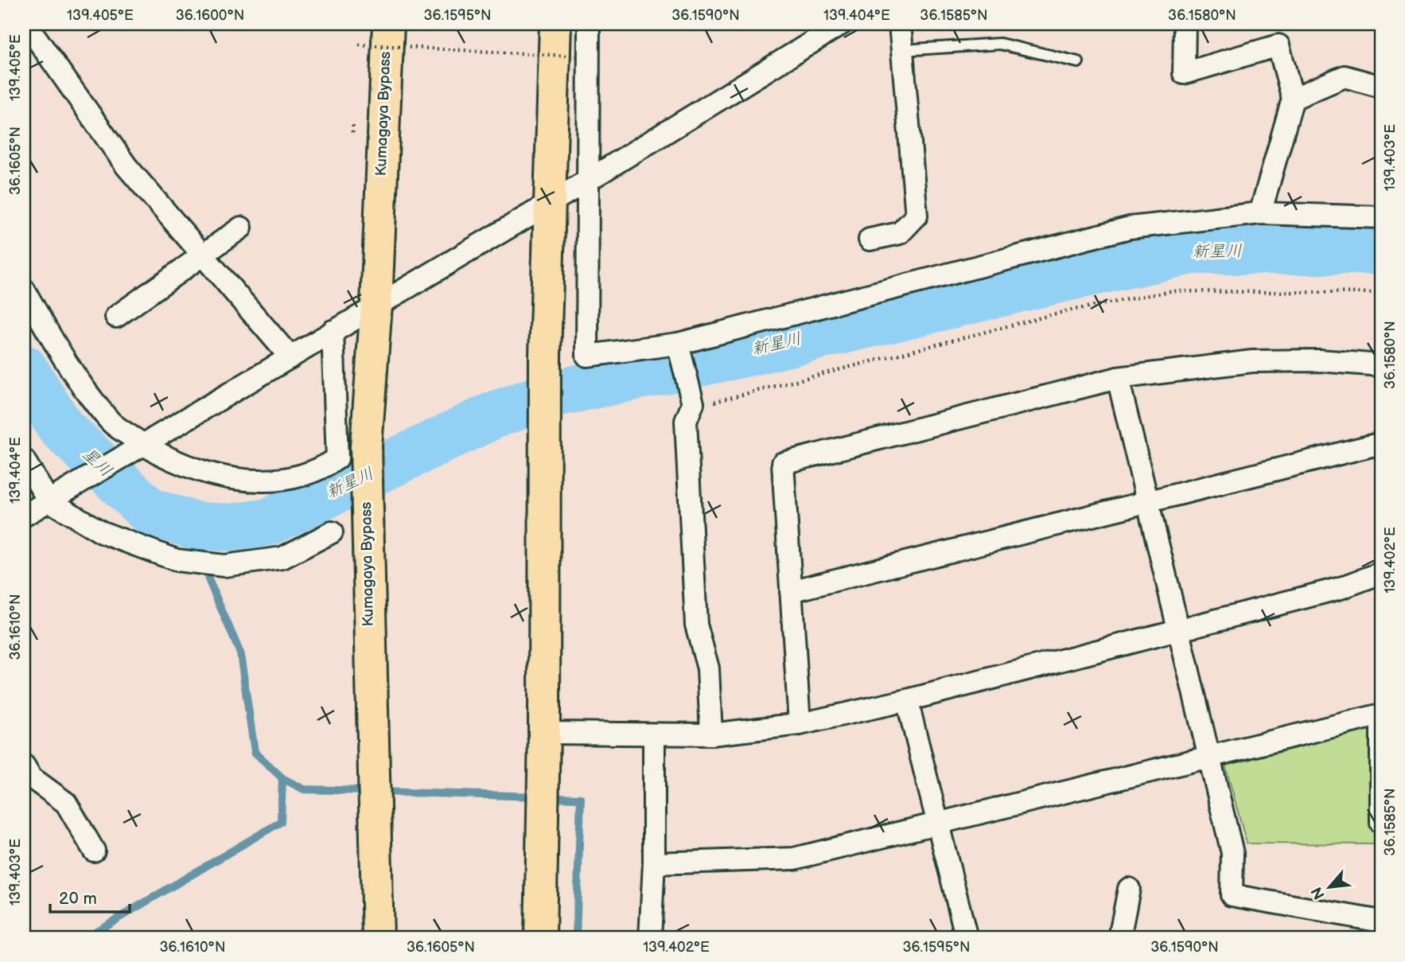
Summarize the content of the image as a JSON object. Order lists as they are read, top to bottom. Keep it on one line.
{"streets":{"highway":["Kumagaya Bypass"]},"water":["新星川","星川"],"scale_bar":"20 m","north":"bottom left","coordinates":["139.405°E","36.1600°N","36.1595°N","36.1590°N","139.404°E","36.1585°N","36.1580°N","139.403°E","36.1605°N","139.402°E","36.1610°N"]}
